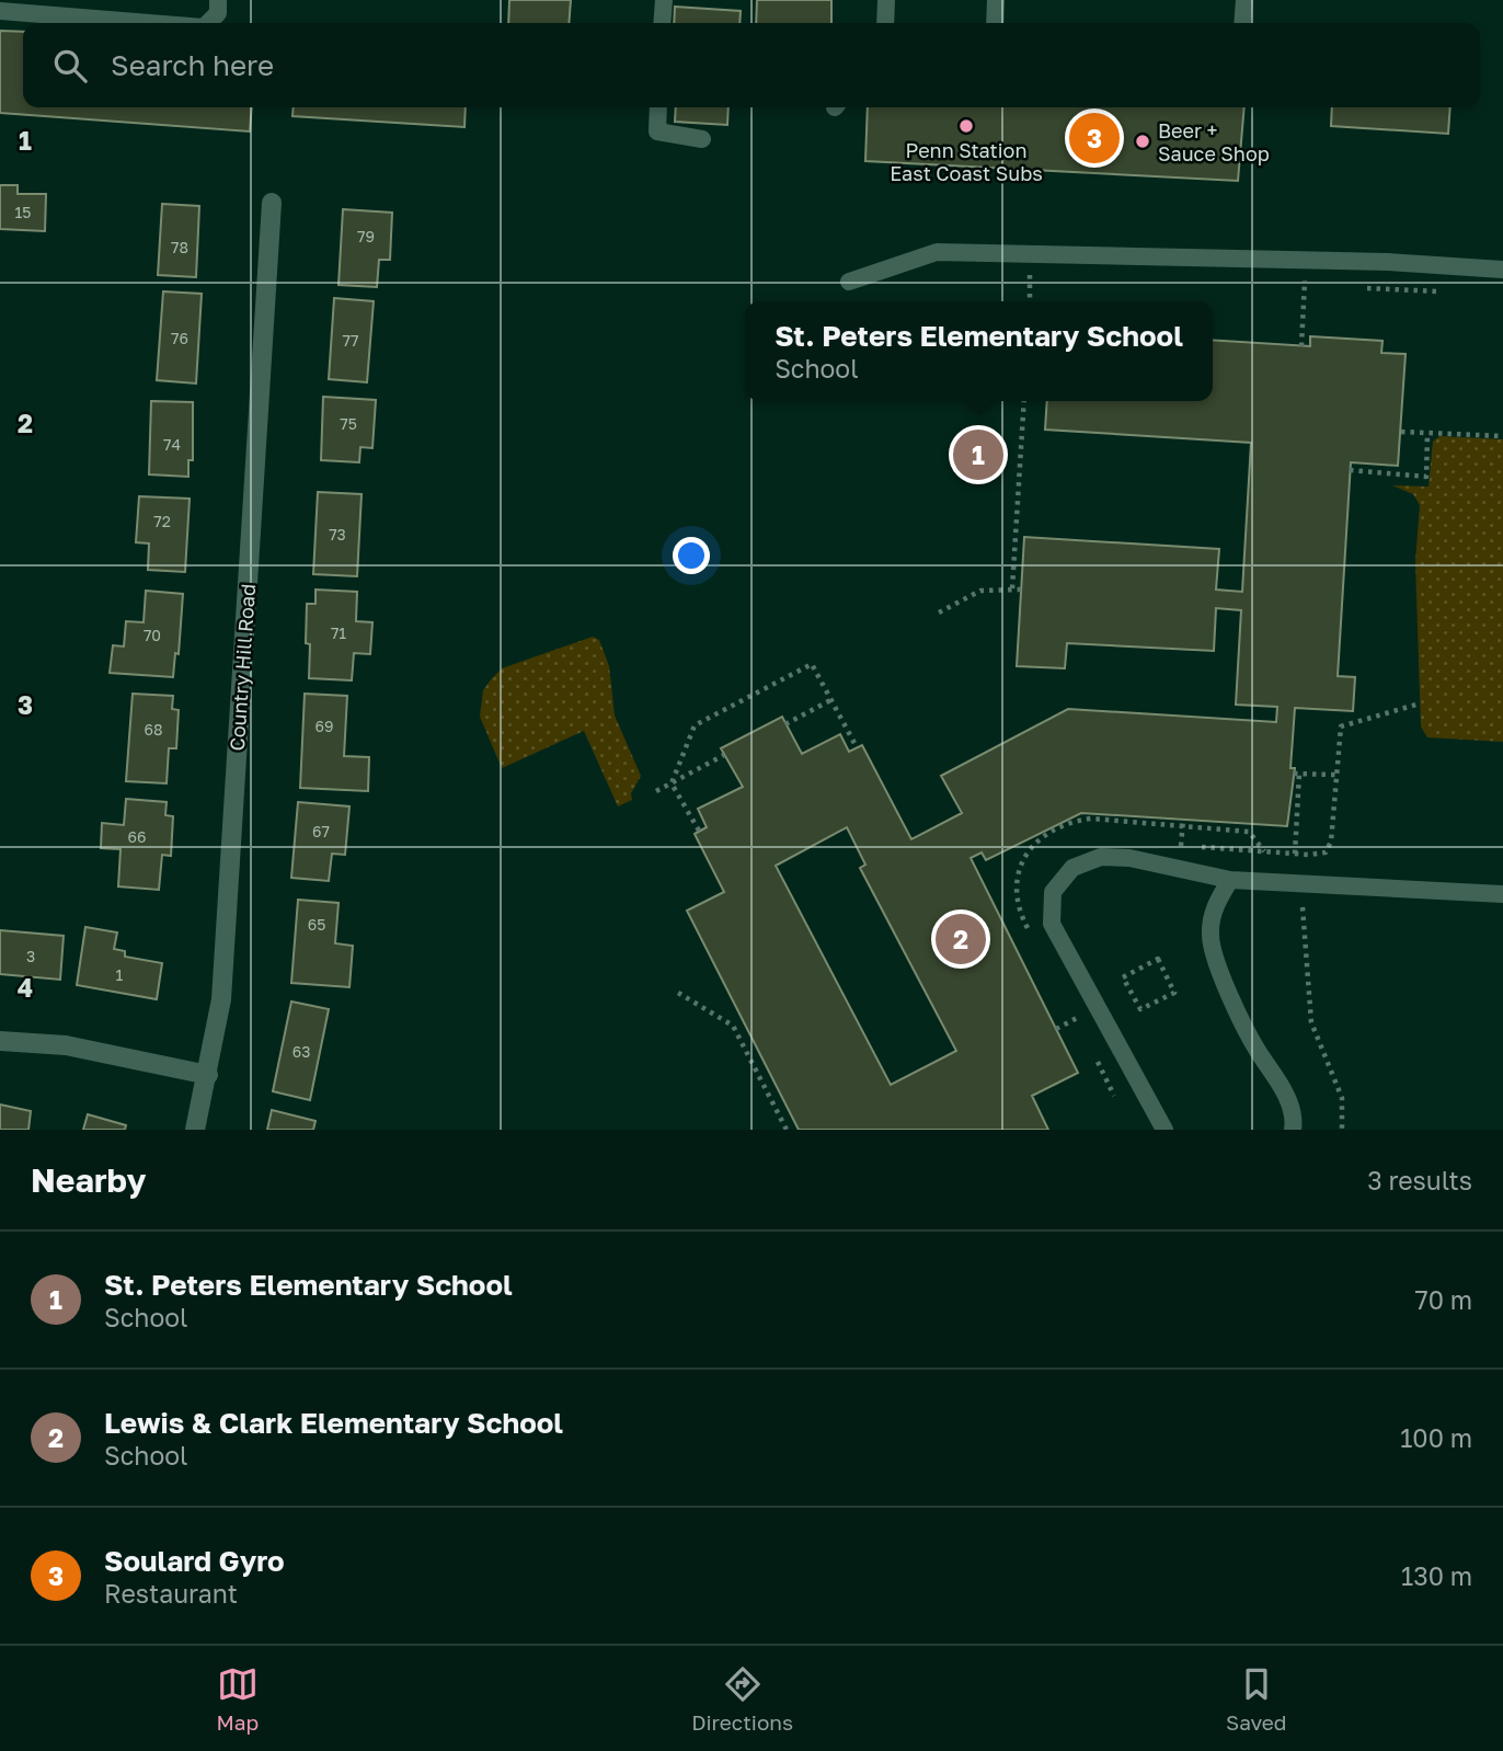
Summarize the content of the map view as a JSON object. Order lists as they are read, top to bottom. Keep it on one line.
{"streets":{"street":["Country Hill Road"]},"places":["Penn Station East Coast Subs","Beer + Sauce Shop"],"house_numbers":["15","79","78","76","77","75","74","72","73","71","70","69","68","67","66","65","3","1","63"],"page":{"search":"Search here","pins":["3","1","2"],"popup":["St. Peters Elementary School","School"],"heading":["Nearby","3 results"],"list":[{"mark":"1","name":"St. Peters Elementary School","note":"School","value":"70 m"},{"mark":"2","name":"Lewis & Clark Elementary School","note":"School","value":"100 m"},{"mark":"3","name":"Soulard Gyro","note":"Restaurant","value":"130 m"}],"nav":["Map","Directions","Saved"]},"grid":{"rows":["1","2","3","4"]}}
